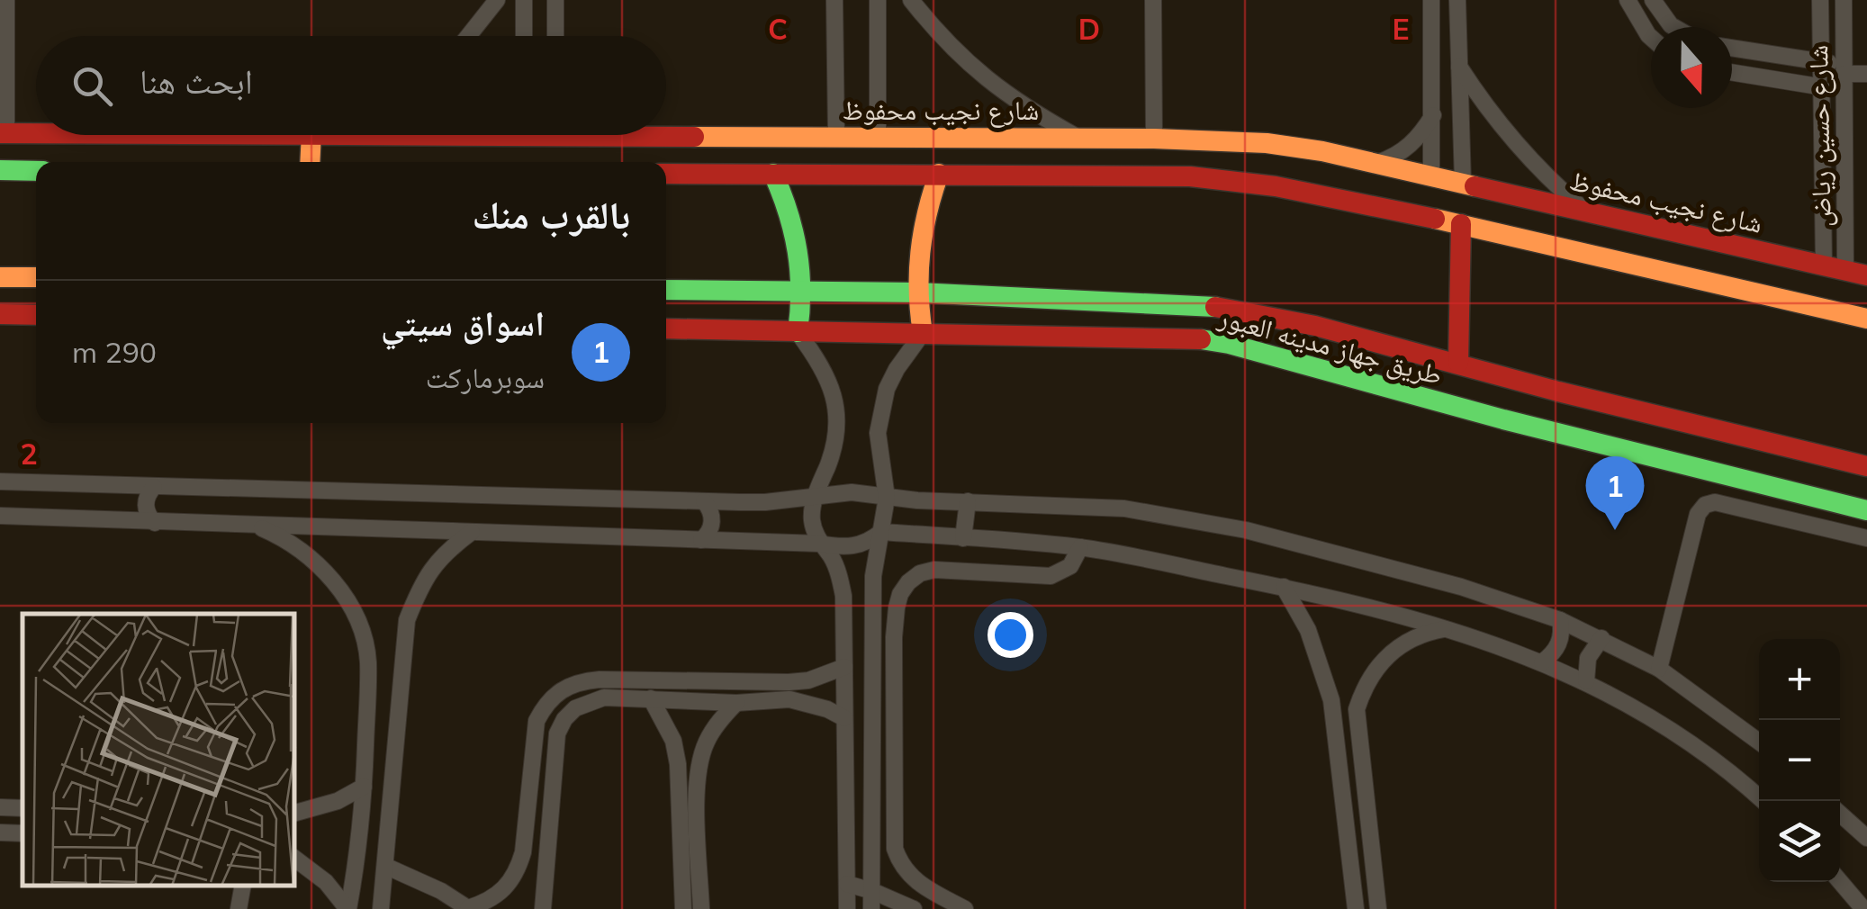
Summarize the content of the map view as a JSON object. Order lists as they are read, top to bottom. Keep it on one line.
{"streets":{"street":["شارع نجيب محفوظ","شارع حسين رياض","طريق جهاز مدينه العبور"]},"crossings":[["شارع نجيب محفوظ","شارع حسين رياض"]],"north":"bottom","page":{"search":"ابحث هنا","heading":"بالقرب منك","list":[{"mark":"1","name":"اسواق سيتي","note":"سوبرماركت","value":"290 m"}],"pins":"1","map_buttons":["+","−"]},"grid":{"columns":["C","D","E"],"rows":["2"]}}
